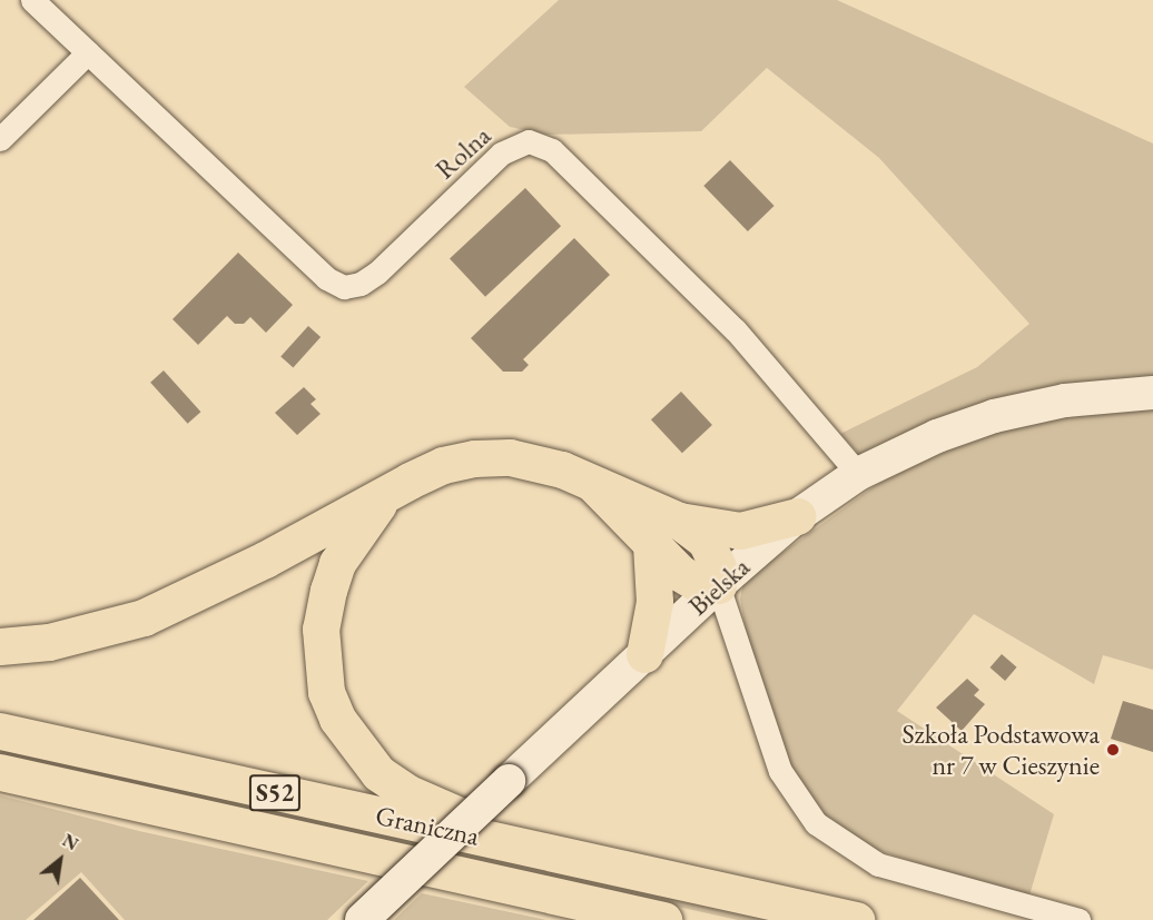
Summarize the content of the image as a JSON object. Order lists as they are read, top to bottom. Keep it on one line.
{"streets":{"highway":["S52","Graniczna"],"main road":["Bielska"],"street":["Rolna"]},"crossings":[["Rolna","Bielska"]],"places":["Szkoła Podstawowa nr 7 w Cieszynie"],"north":"top right"}
